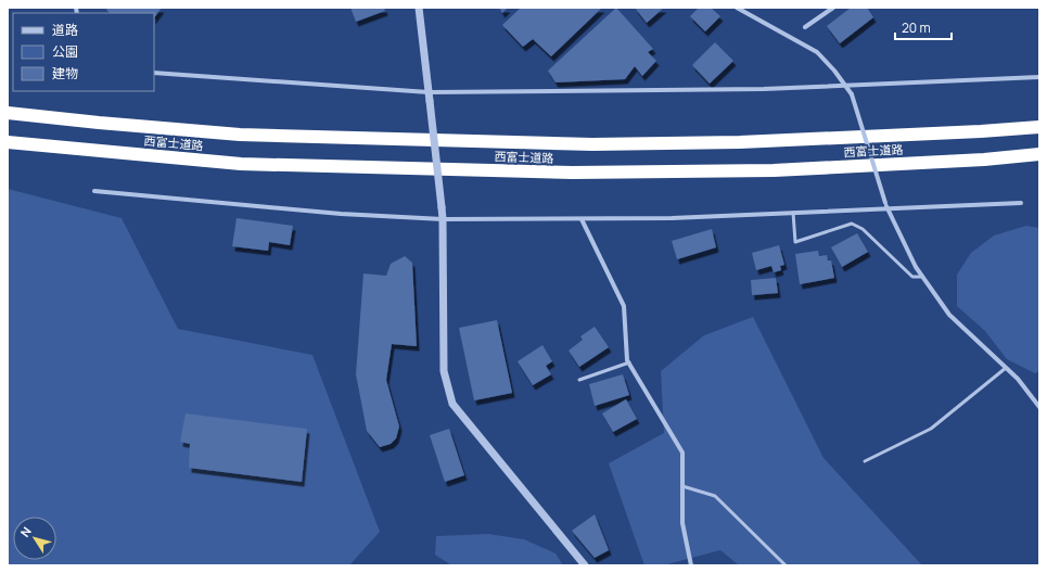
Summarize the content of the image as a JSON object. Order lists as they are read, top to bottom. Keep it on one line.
{"streets":{"highway":["西富士道路"]},"legend":["道路","公園","建物"],"scale_bar":"20 m","north":"top left"}
